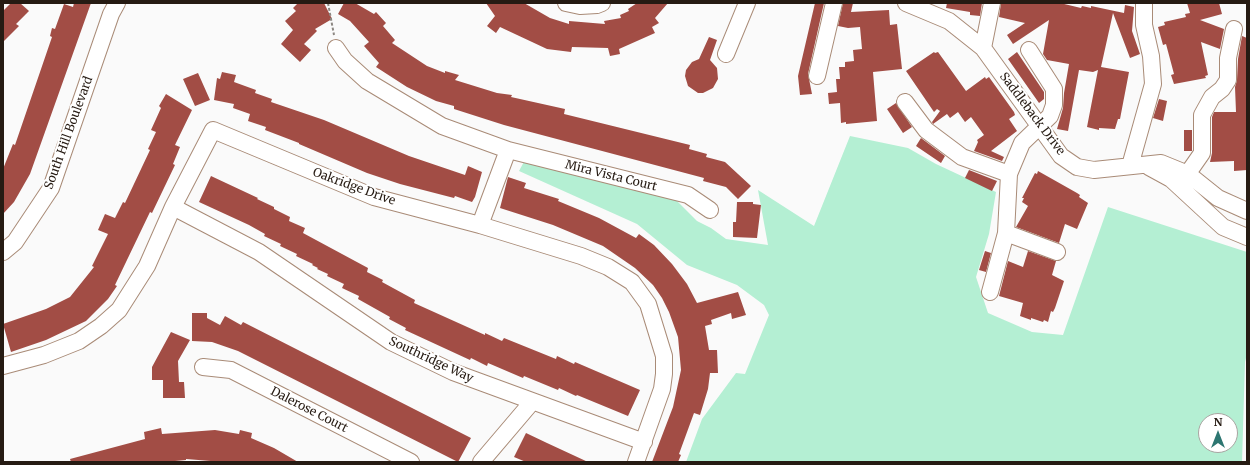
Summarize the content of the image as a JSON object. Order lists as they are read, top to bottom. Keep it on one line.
{"streets":{"street":["Saddleback Drive","South Hill Boulevard","Mira Vista Court","Oakridge Drive","Southridge Way","Dalerose Court"]},"crossings":[["Oakridge Drive","Southridge Way"]],"north":"top"}
